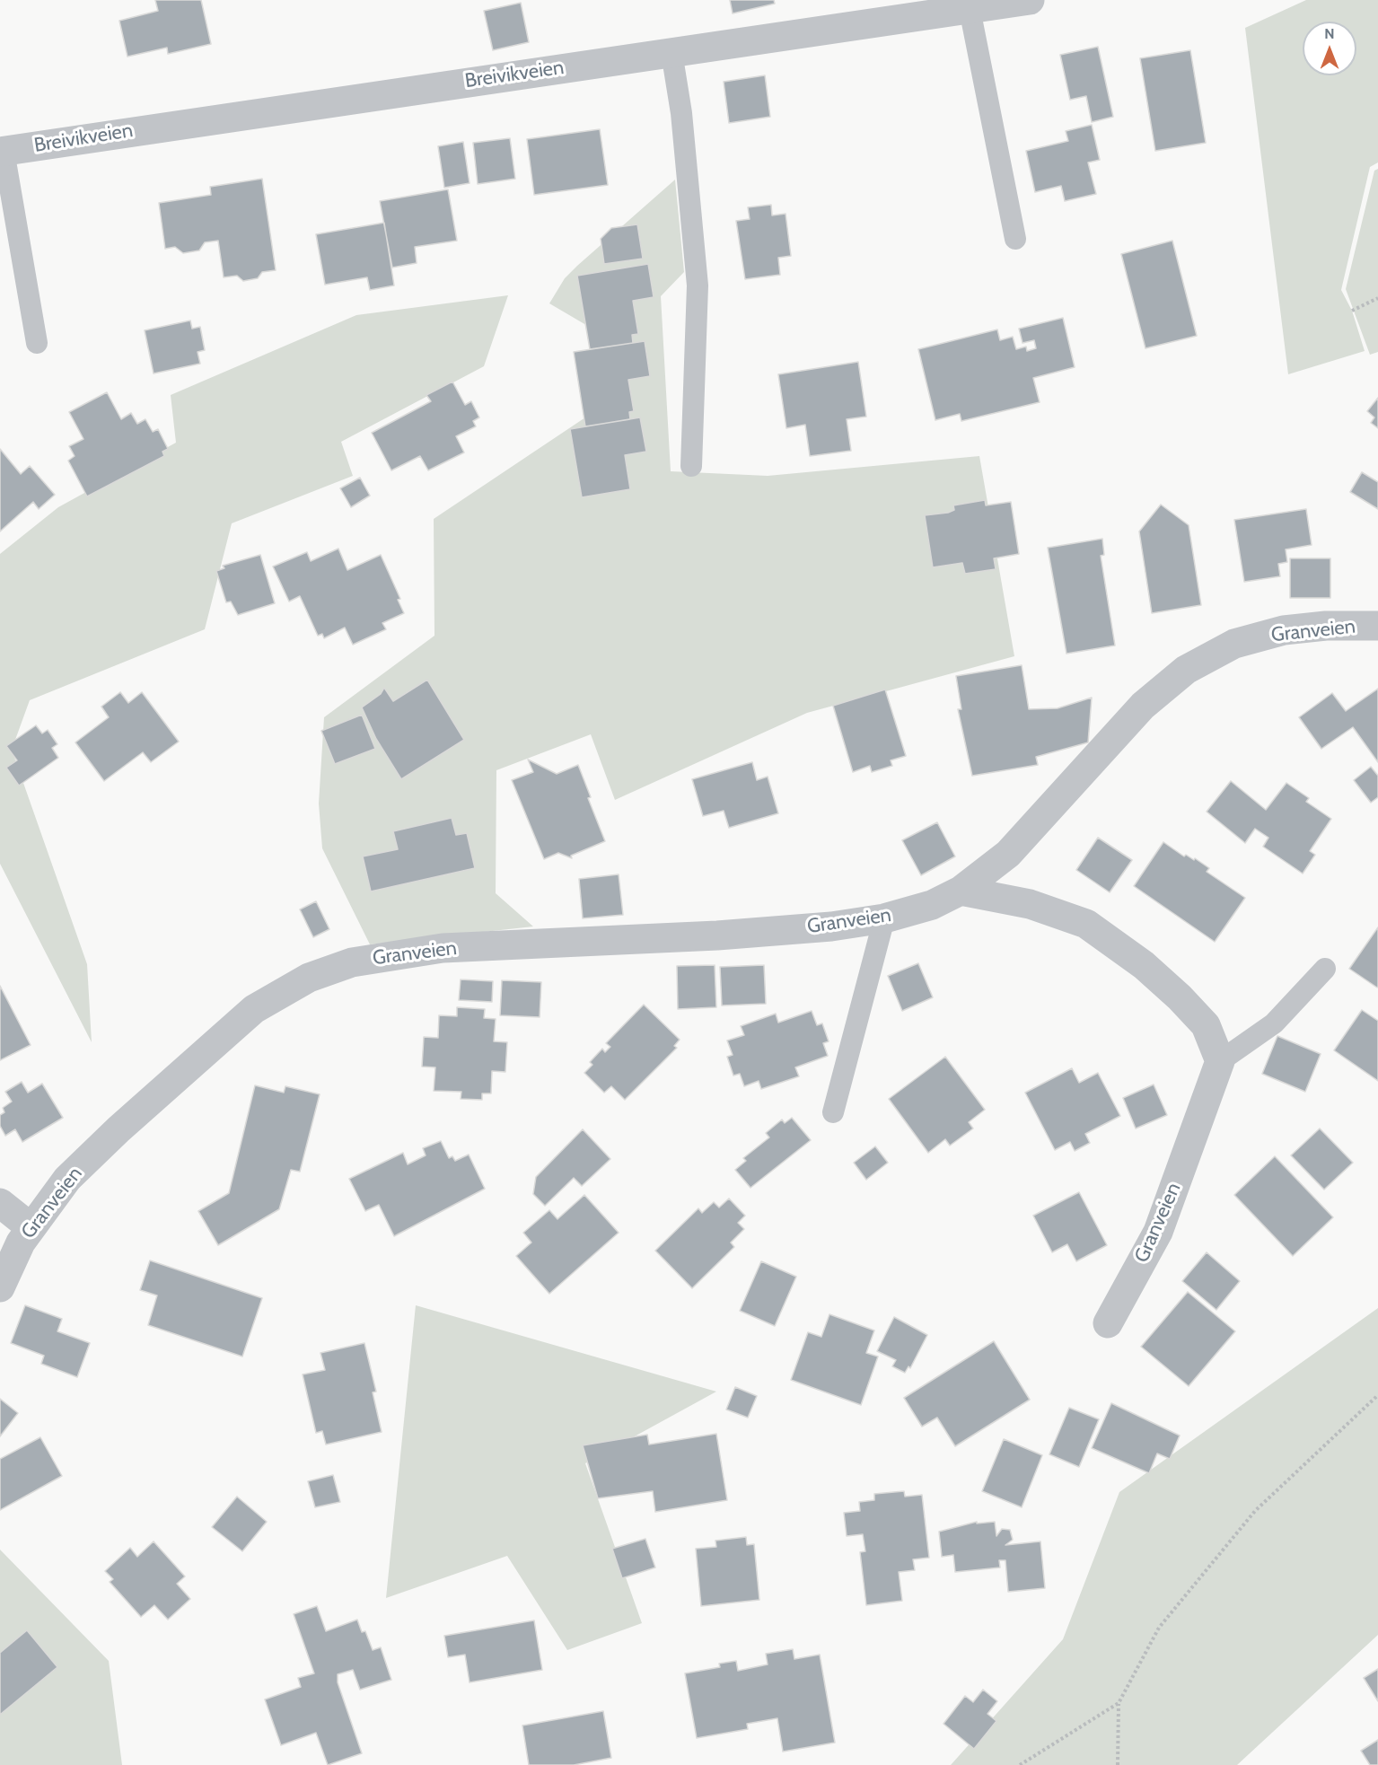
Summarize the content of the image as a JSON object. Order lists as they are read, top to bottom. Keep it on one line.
{"streets":{"street":["Breivikveien","Granveien"]},"north":"top"}
